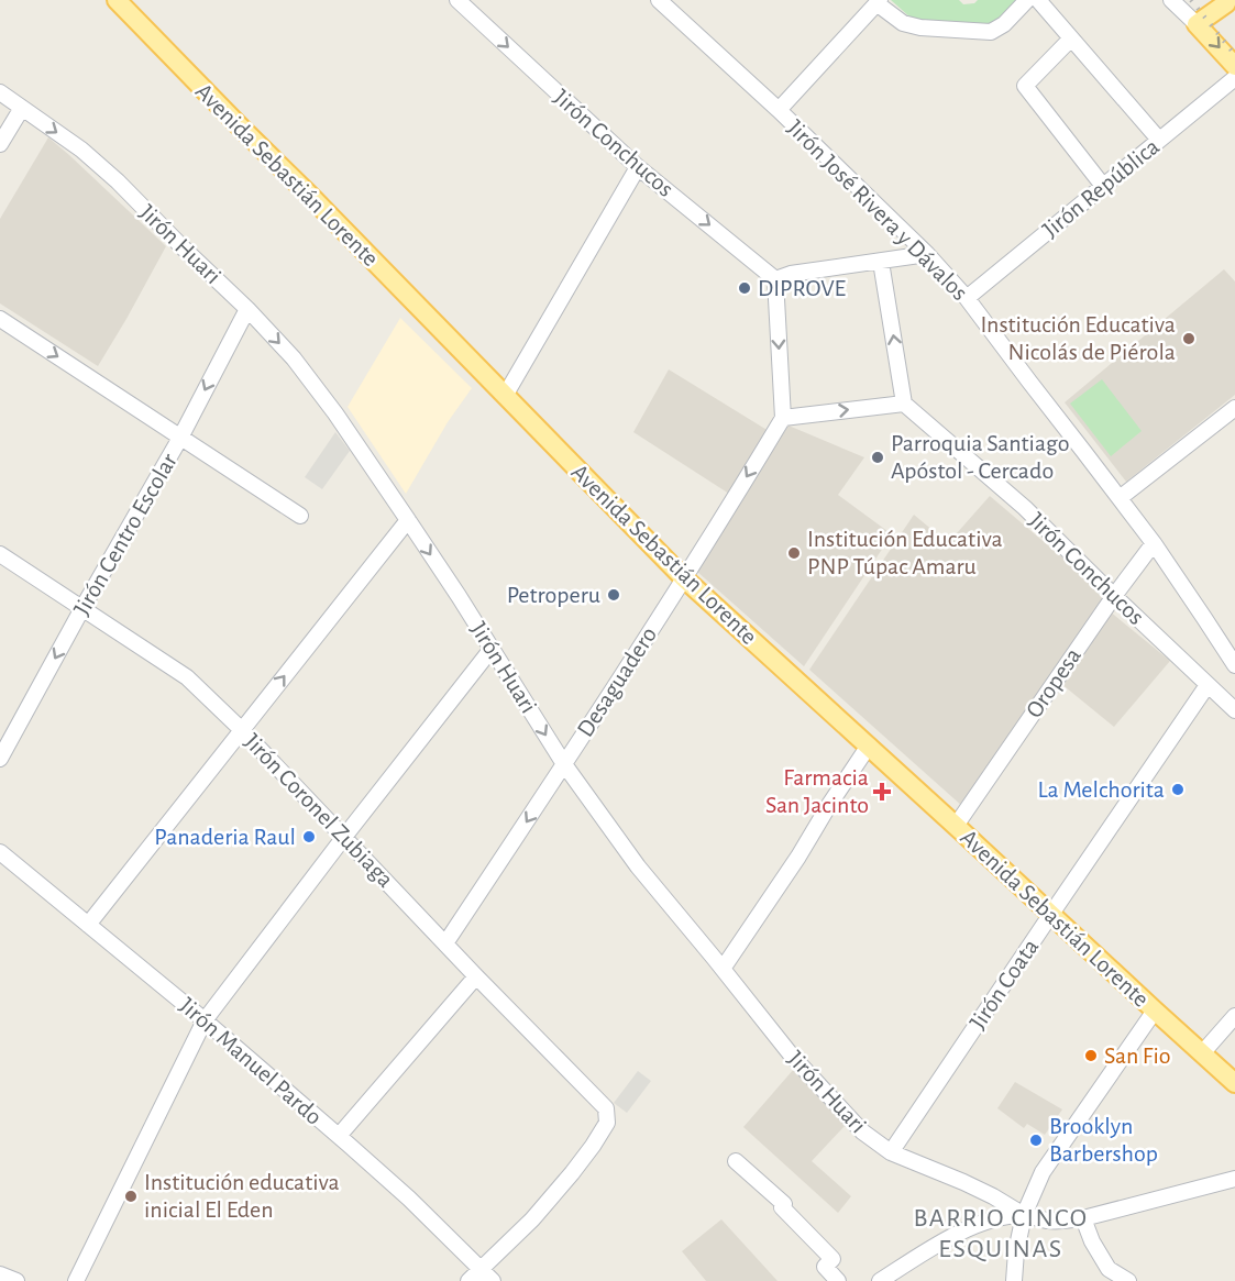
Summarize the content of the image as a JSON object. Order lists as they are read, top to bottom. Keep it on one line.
{"streets":{"main road":["Avenida Sebastián Lorente"],"street":["Jirón Conchucos","Jirón República","Jirón José Rivera y Dávalos","Jirón Huari","Jirón Centro Escolar","Desaguadero","Oropesa","Jirón Coronel Zubiaga","Jirón Coata","Jirón Manuel Pardo"]},"crossings":[["Jirón Conchucos","Oropesa"],["Jirón Conchucos","Jirón Coata"],["Avenida Sebastián Lorente","Desaguadero"],["Avenida Sebastián Lorente","Oropesa"],["Avenida Sebastián Lorente","Jirón Coata"],["Jirón República","Jirón José Rivera y Dávalos"],["Jirón José Rivera y Dávalos","Oropesa"],["Jirón Huari","Jirón Centro Escolar"],["Jirón Huari","Desaguadero"],["Jirón Huari","Jirón Coata"],["Jirón Centro Escolar","Jirón Coronel Zubiaga"],["Desaguadero","Jirón Coronel Zubiaga"],["Jirón Coronel Zubiaga","Jirón Manuel Pardo"]],"one_way":["Jirón Conchucos","Jirón Huari","Jirón Centro Escolar","Desaguadero"],"districts":["BARRIO CINCO ESQUINAS"],"places":{"other":["DIPROVE","Institución Educativa Nicolás de Piérola","Parroquia Santiago Apóstol - Cercado","Institución Educativa PNP Túpac Amaru","Petroperu","La Melchorita","Panaderia Raul","San Fio","Brooklyn Barbershop","Institución educativa inicial El Eden"],"health":["Farmacia San Jacinto"]}}
